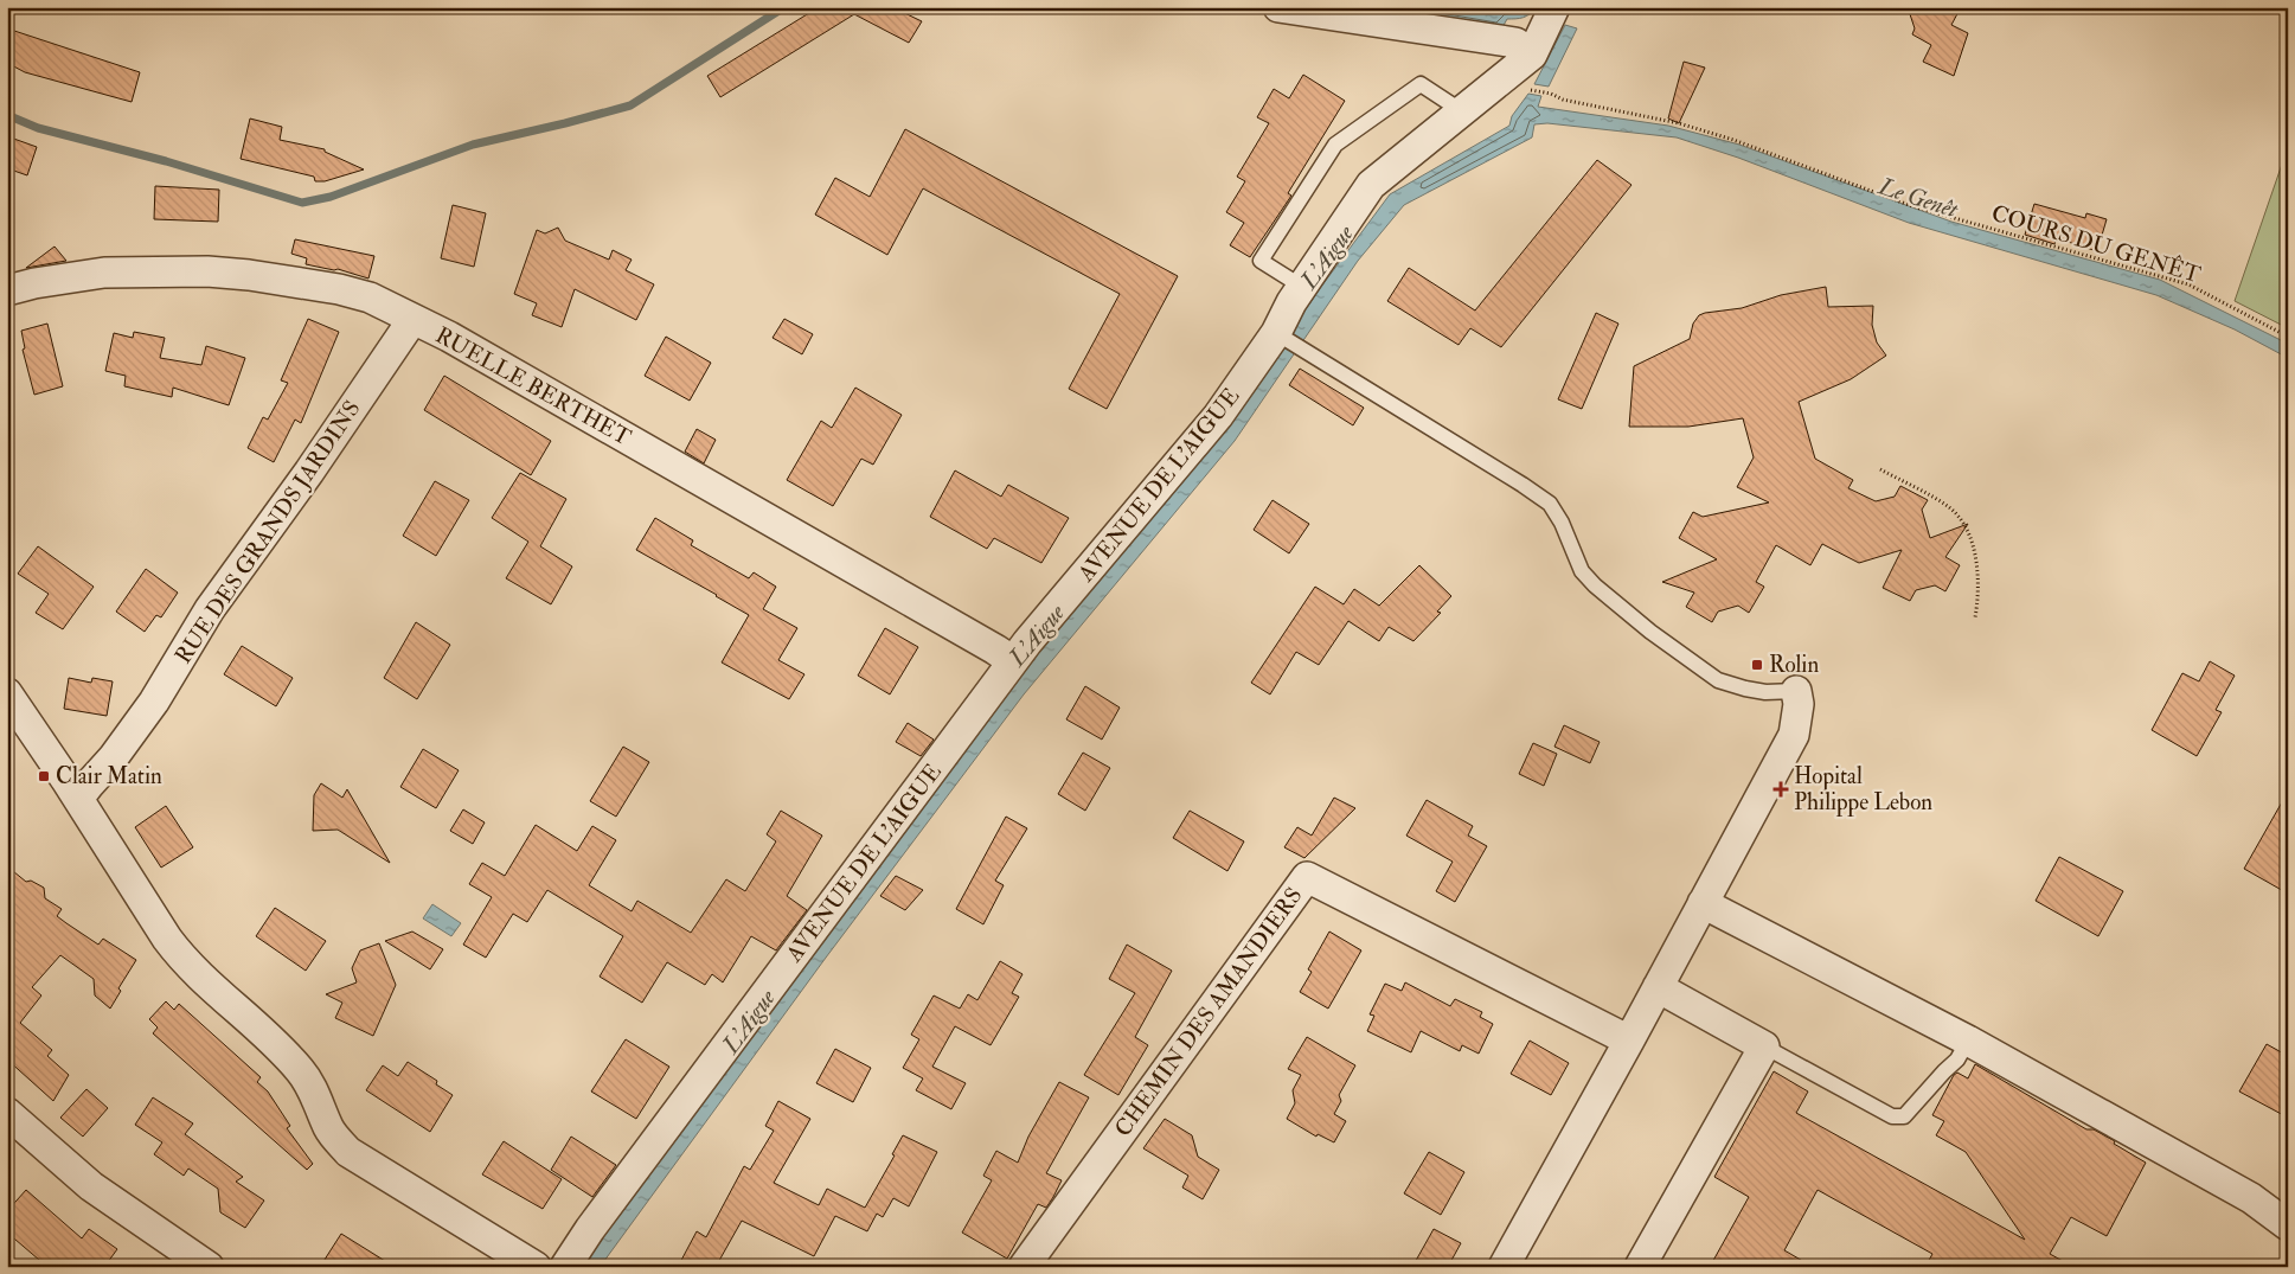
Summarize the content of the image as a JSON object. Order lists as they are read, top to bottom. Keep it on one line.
{"streets":{"street":["RUELLE BERTHET","AVENUE DE L'AIGUE","RUE DES GRANDS JARDINS","CHEMIN DES AMANDIERS"],"path":["COURS DU GENÊT"]},"crossings":[["RUELLE BERTHET","AVENUE DE L'AIGUE"],["RUELLE BERTHET","RUE DES GRANDS JARDINS"]],"water":["Le Genêt","L'Aigue"],"places":{"transit":["Rolin","Clair Matin"],"health":["Hopital Philippe Lebon"]}}
